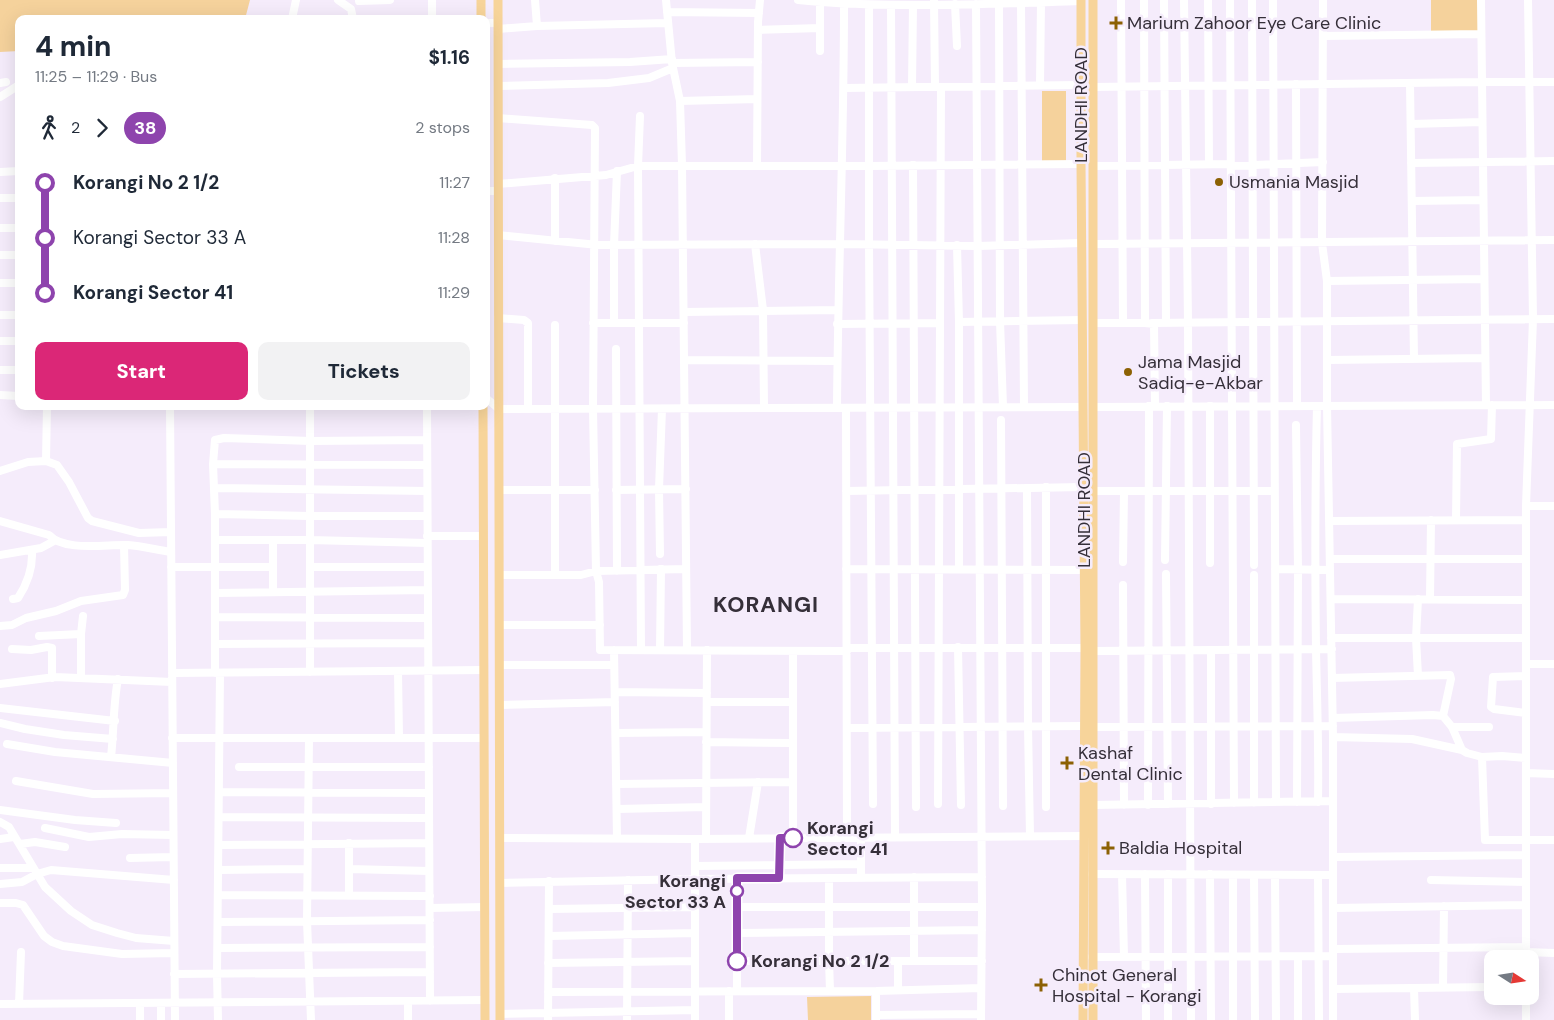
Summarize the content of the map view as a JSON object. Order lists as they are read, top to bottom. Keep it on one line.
{"streets":{"main road":["LANDHI ROAD"]},"districts":["KORANGI"],"places":{"health":["Marium Zahoor Eye Care Clinic","Kashaf Dental Clinic","Baldia Hospital","Chinot General Hospital - Korangi"],"other":["Usmania Masjid","Jama Masjid Sadiq-e-Akbar","Korangi Sector 41","Korangi Sector 33 A","Korangi No 2 1/2"]},"lines":["bus line 38"],"north":"right","page":{"heading":["4 min","11:25 – 11:29 · Bus","$1.16"],"legs":["2","38","2 stops"],"list":[{"name":"Korangi No 2 1/2","value":"11:27"},{"name":"Korangi Sector 33 A","value":"11:28"},{"name":"Korangi Sector 41","value":"11:29"}],"buttons":["Start","Tickets"]}}
